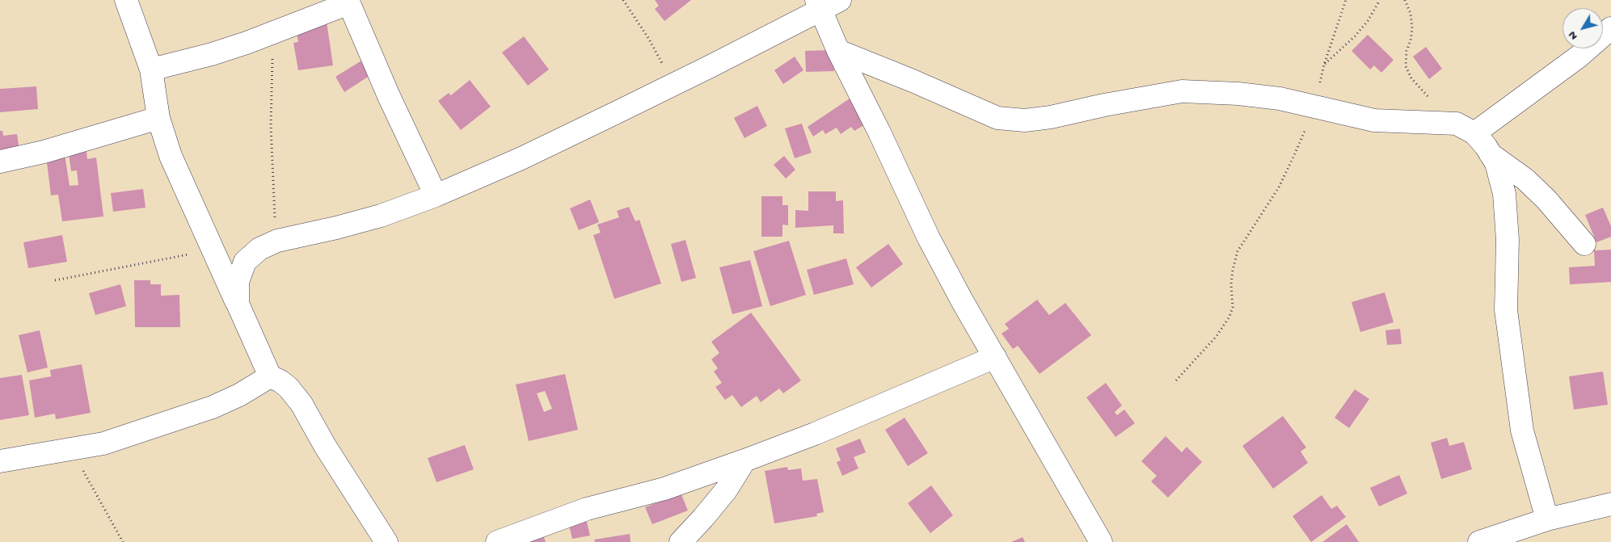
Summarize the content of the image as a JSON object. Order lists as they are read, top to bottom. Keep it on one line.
{"north":"bottom left"}
